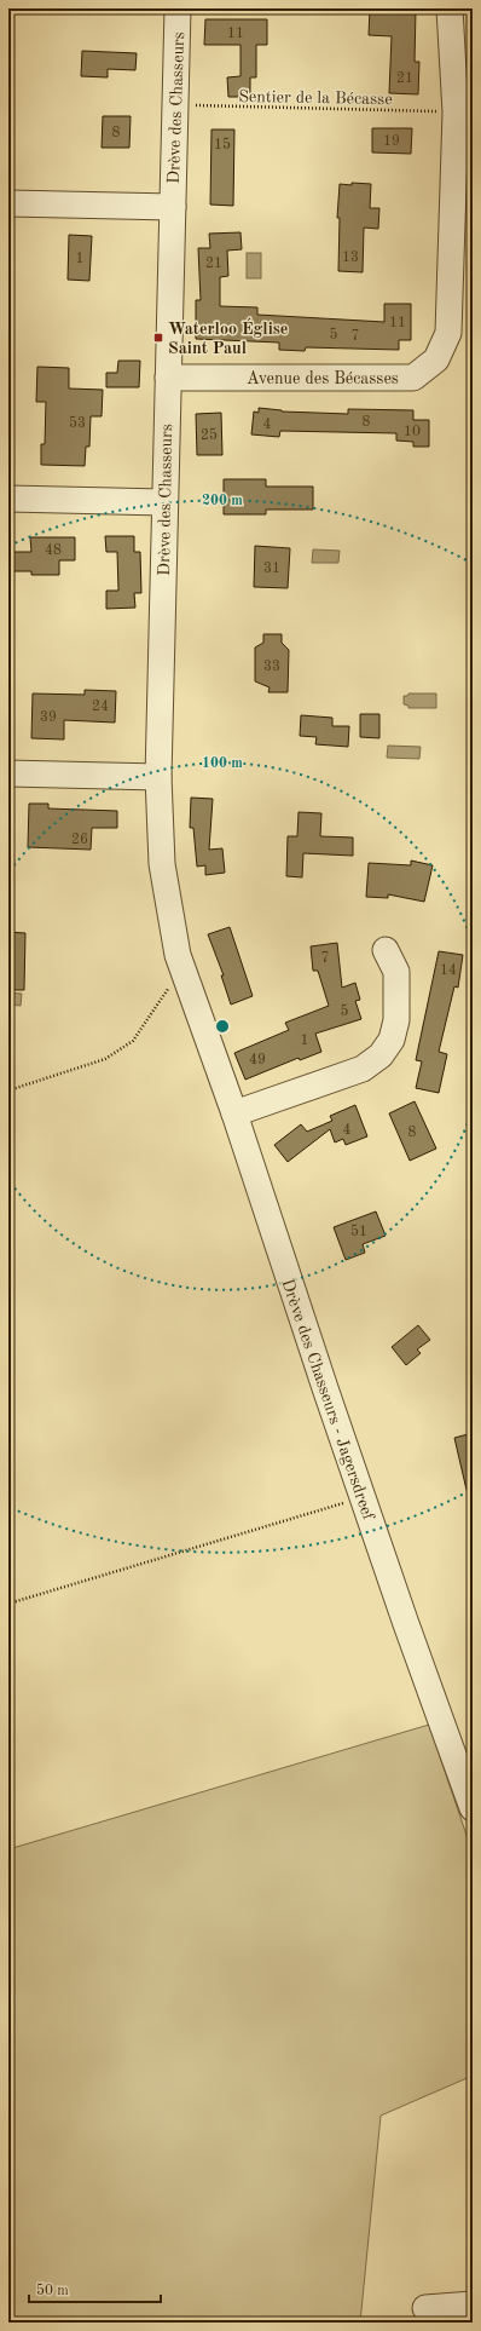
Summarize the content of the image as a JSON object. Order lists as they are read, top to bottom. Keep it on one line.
{"streets":{"street":["Drève des Chasseurs","Avenue des Bécasses","Drève des Chasseurs - Jagersdreef"],"path":["Sentier de la Bécasse"]},"crossings":[["Sentier de la Bécasse","Drève des Chasseurs"],["Sentier de la Bécasse","Avenue des Bécasses"],["Drève des Chasseurs","Avenue des Bécasses"],["Drève des Chasseurs","Drève des Chasseurs - Jagersdreef"]],"places":{"transit":["Waterloo Église Saint Paul"]},"house_numbers":["11","21","8","19","15","13","1","21","11","5","7","8","53","4","10","25","48","31","33","24","39","26","7","14","5","1","49","4","8","51"],"scale_bar":"50 m","rings":["200 m","100 m"]}
